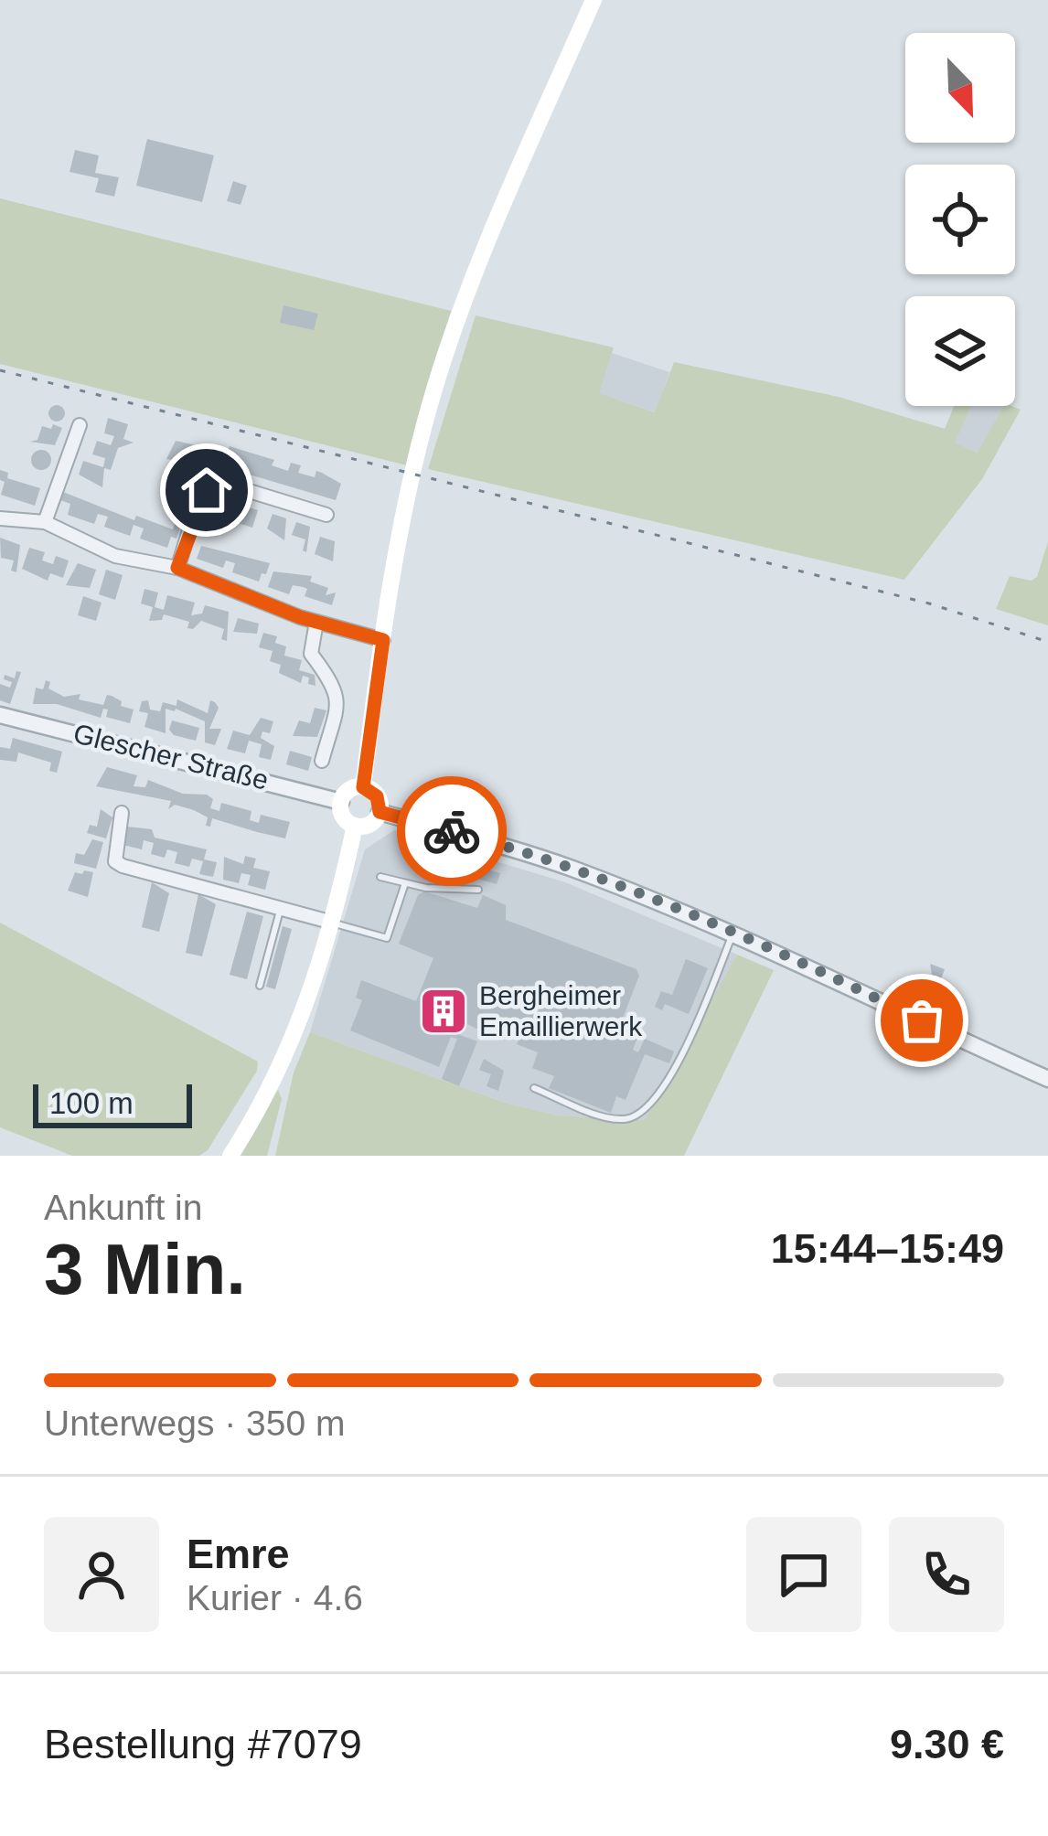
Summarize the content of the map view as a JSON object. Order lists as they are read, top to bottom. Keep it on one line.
{"streets":{"street":["Glescher Straße"]},"places":{"building":["Bergheimer Emaillierwerk"]},"scale_bar":"100 m","north":"bottom right","page":{"scale":"100 m","heading":["3 Min.","Ankunft in","15:44–15:49"],"panel":["Emre","Kurier · 4.6","Bestellung #7079","9.30 €"],"bar":"Unterwegs · 350 m"}}
